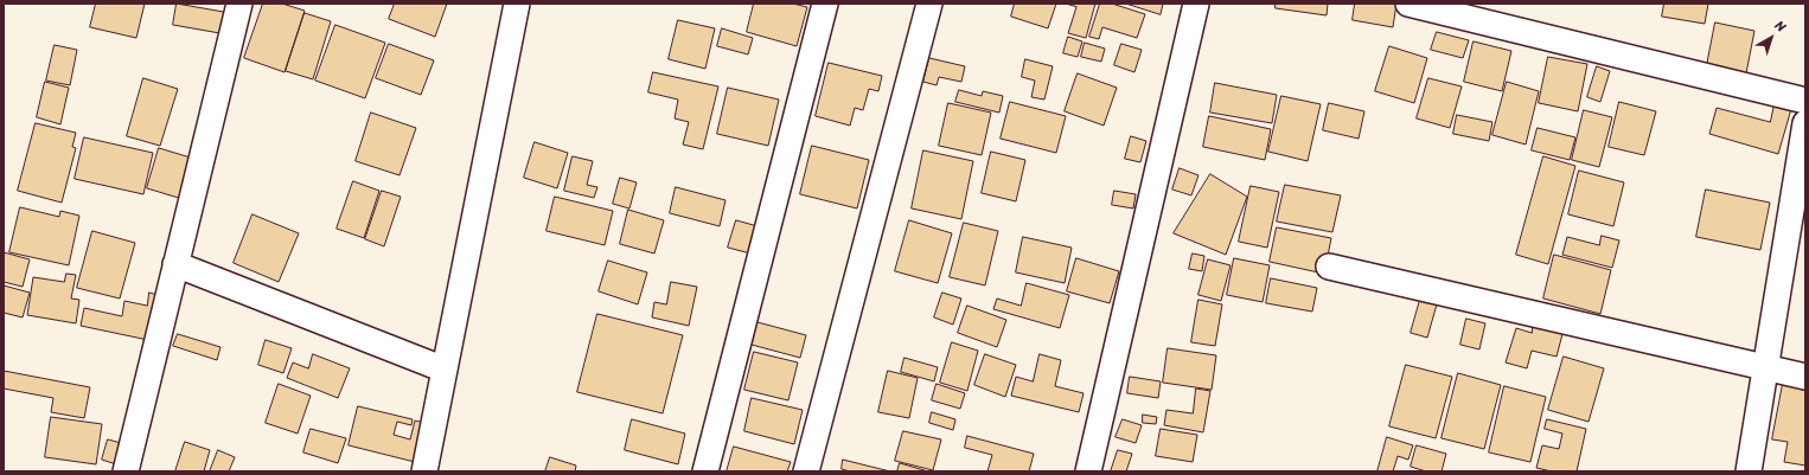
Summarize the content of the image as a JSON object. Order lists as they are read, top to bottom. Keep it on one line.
{"north":"top right"}
